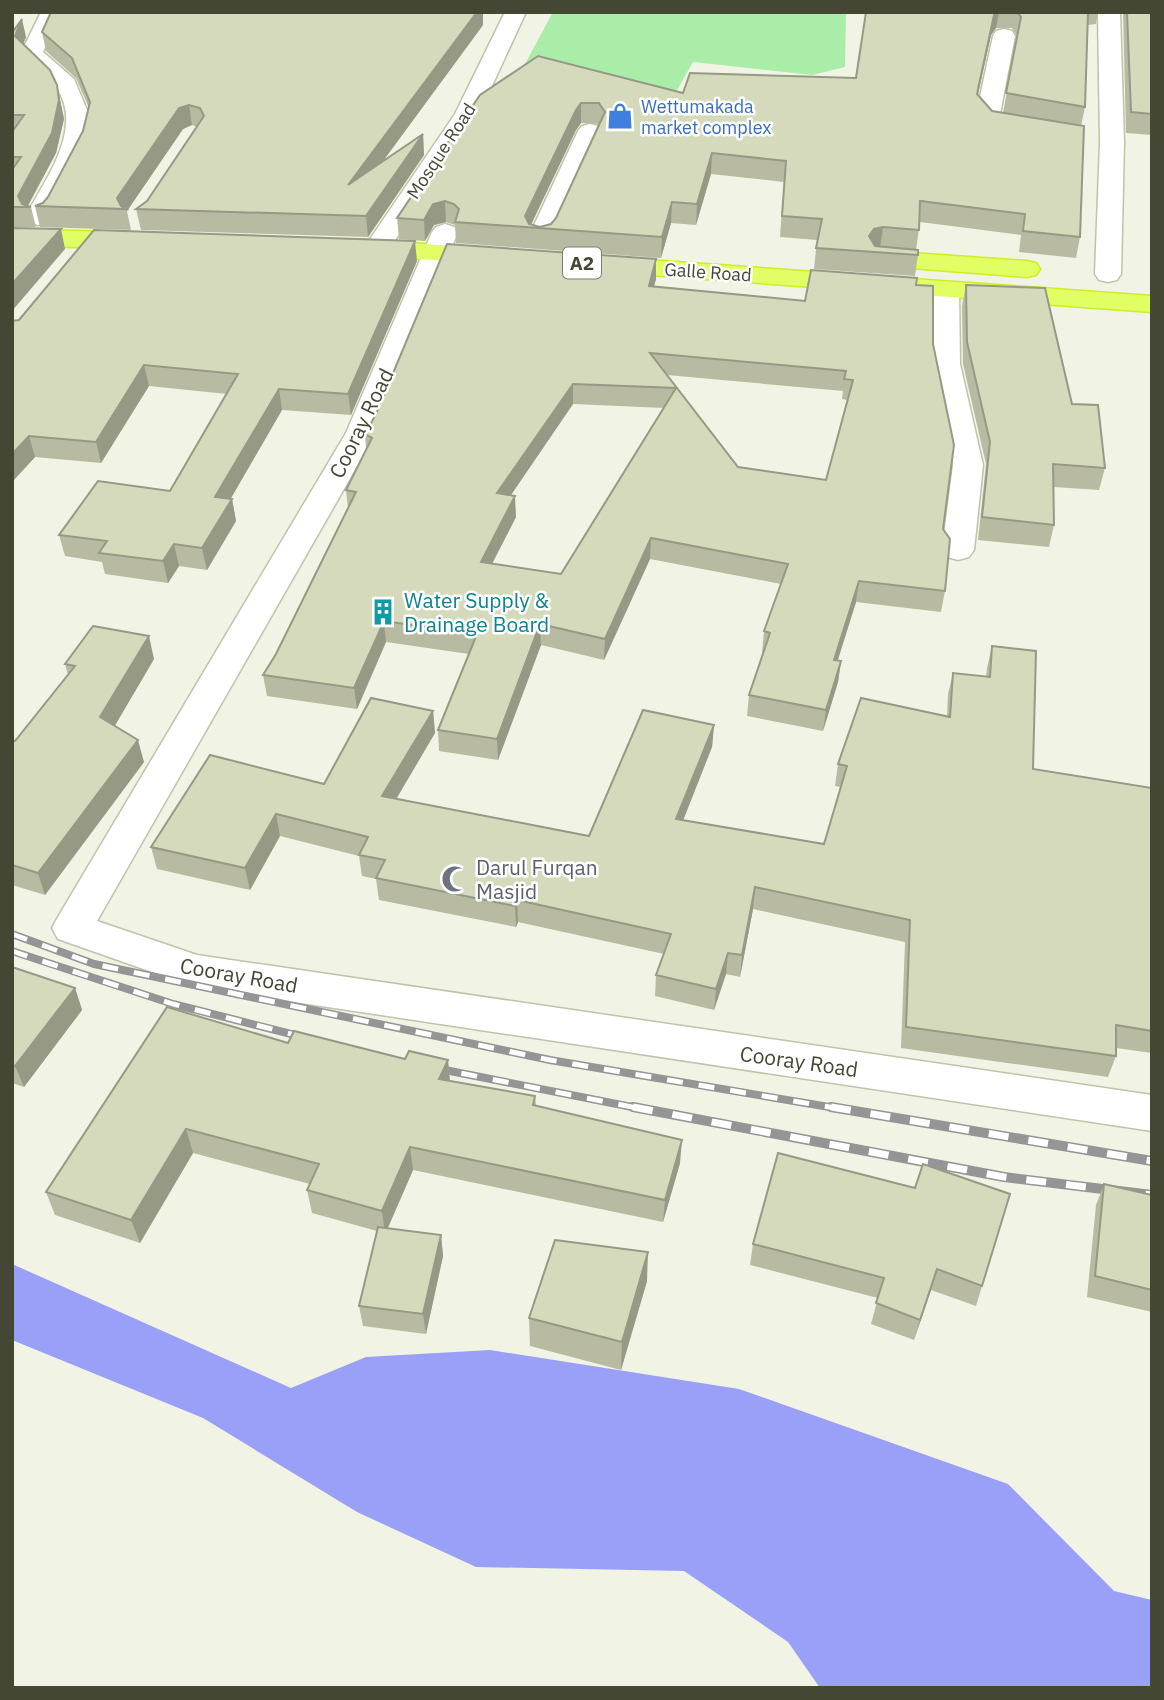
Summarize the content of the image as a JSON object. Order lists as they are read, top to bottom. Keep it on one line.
{"streets":{"highway":["A2","Galle Road"],"street":["Mosque Road","Cooray Road"]},"crossings":[["Mosque Road","A2"],["A2","Cooray Road"]],"places":{"shop":["Wettumakada market complex"],"building":["Water Supply & Drainage Board"],"mosque":["Darul Furqan Masjid"]}}
